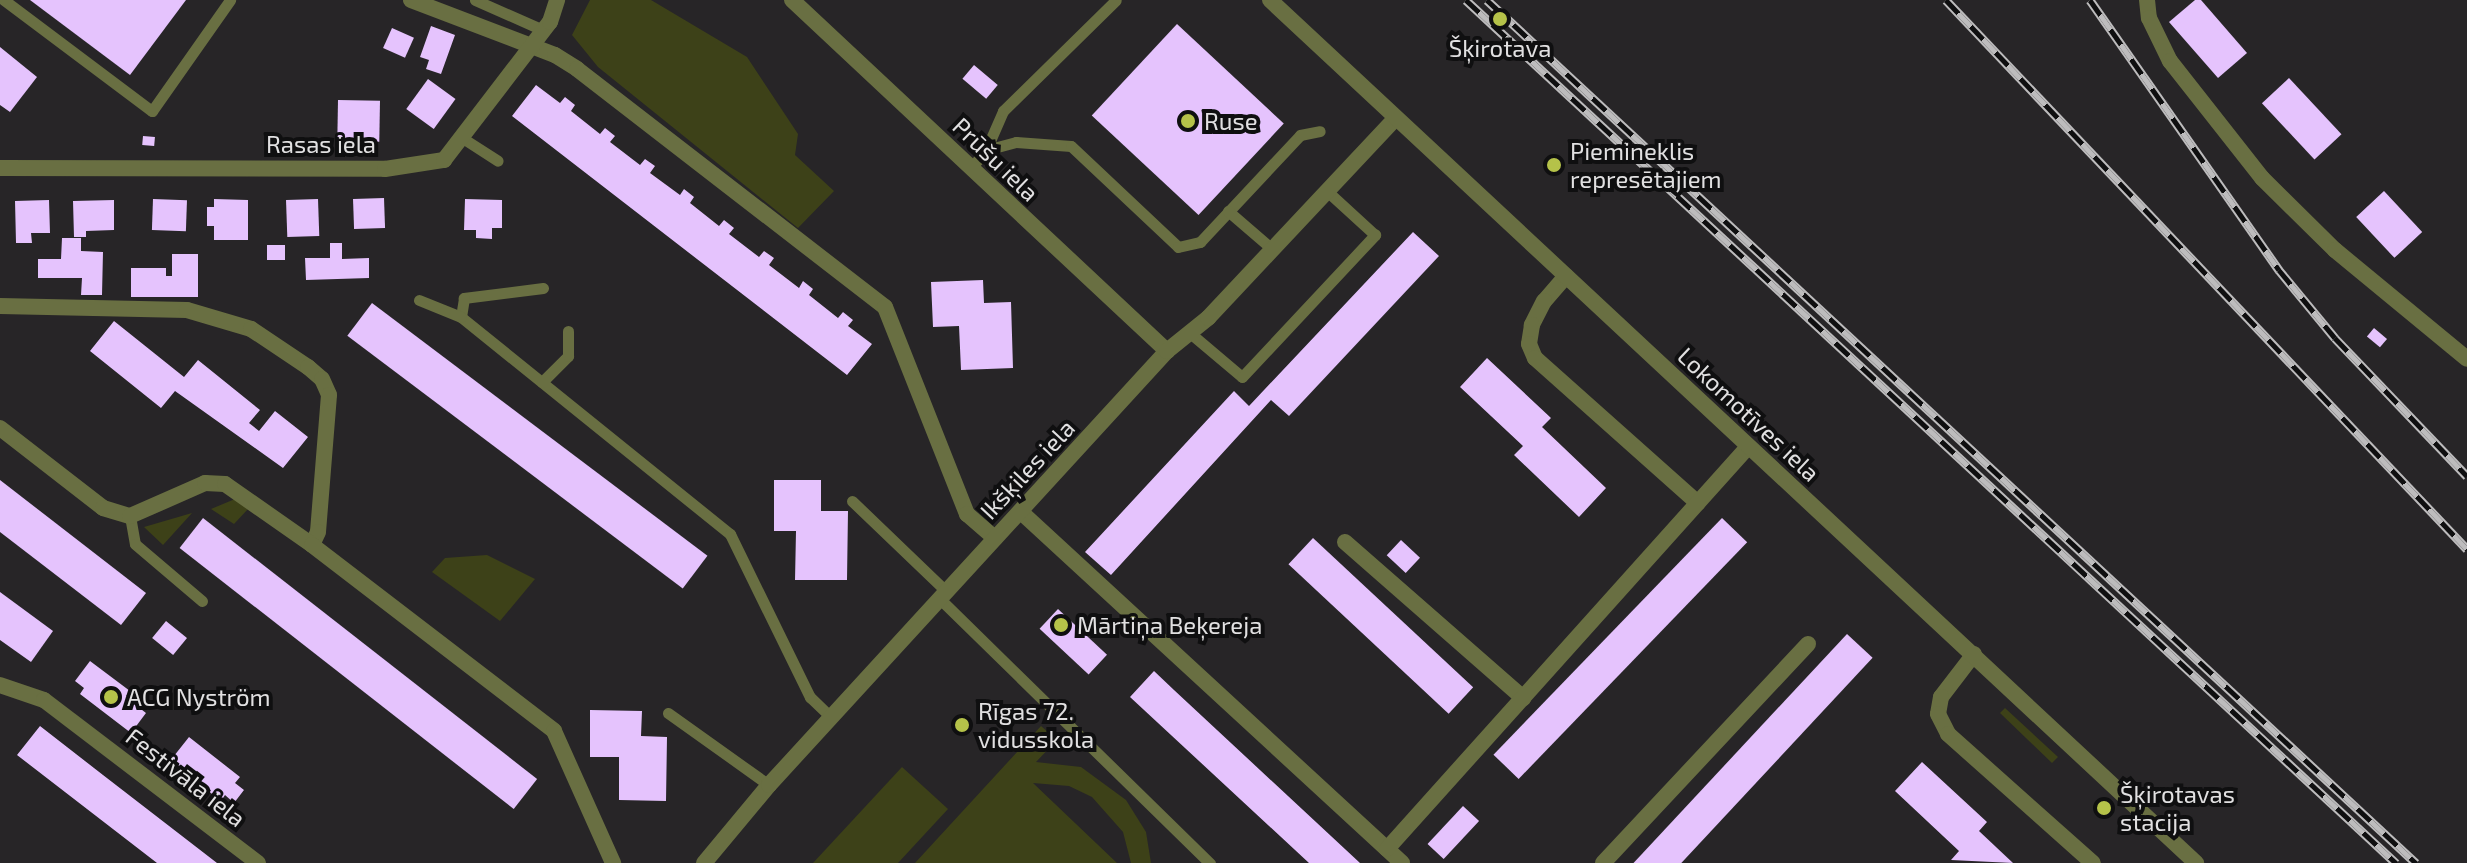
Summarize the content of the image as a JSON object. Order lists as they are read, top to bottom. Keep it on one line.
{"streets":{"street":["Rasas iela","Prūšu iela","Lokomotīves iela","Ikšķiles iela","Festivāla iela"]},"crossings":[["Prūšu iela","Ikšķiles iela"],["Lokomotīves iela","Ikšķiles iela"]],"places":["Šķirotava","Ruse","Piemineklis represētajiem","Mārtiņa Beķereja","ACG Nyström","Rīgas 72. vidusskola","Šķirotavas stacija"]}
